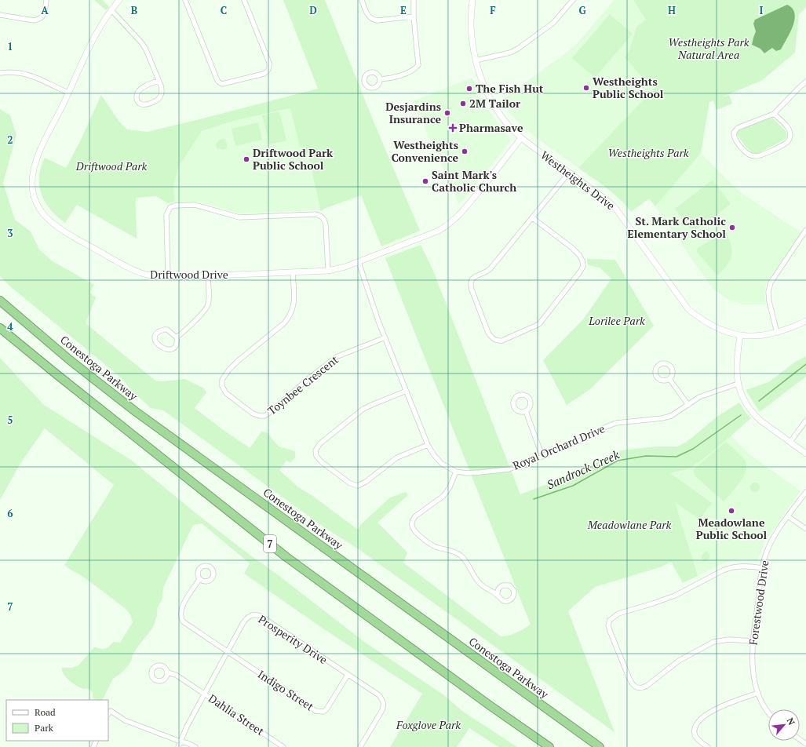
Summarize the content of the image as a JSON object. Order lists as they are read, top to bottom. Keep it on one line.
{"streets":{"highway":["Conestoga Parkway","7"],"street":["Westheights Drive","Driftwood Drive","Toynbee Crescent","Royal Orchard Drive","Forestwood Drive","Prosperity Drive","Indigo Street","Dahlia Street"]},"crossings":[["Westheights Drive","Driftwood Drive"],["Driftwood Drive","Toynbee Crescent"],["Driftwood Drive","Royal Orchard Drive"],["Toynbee Crescent","Royal Orchard Drive"],["Prosperity Drive","Indigo Street"],["Prosperity Drive","Dahlia Street"]],"water":["Sandrock Creek"],"parks":["Westheights Park Natural Area","Westheights Park","Driftwood Park","Lorilee Park","Meadowlane Park","Foxglove Park"],"places":{"other":["Westheights Public School","The Fish Hut","2M Tailor","Desjardins Insurance","Westheights Convenience","Driftwood Park Public School","Saint Mark's Catholic Church","St. Mark Catholic Elementary School","Meadowlane Public School"],"health":["Pharmasave"]},"legend":["Road","Park"],"north":"top right","grid":{"columns":["A","B","C","D","E","F","G","H","I"],"rows":["1","2","3","4","5","6","7"]}}
